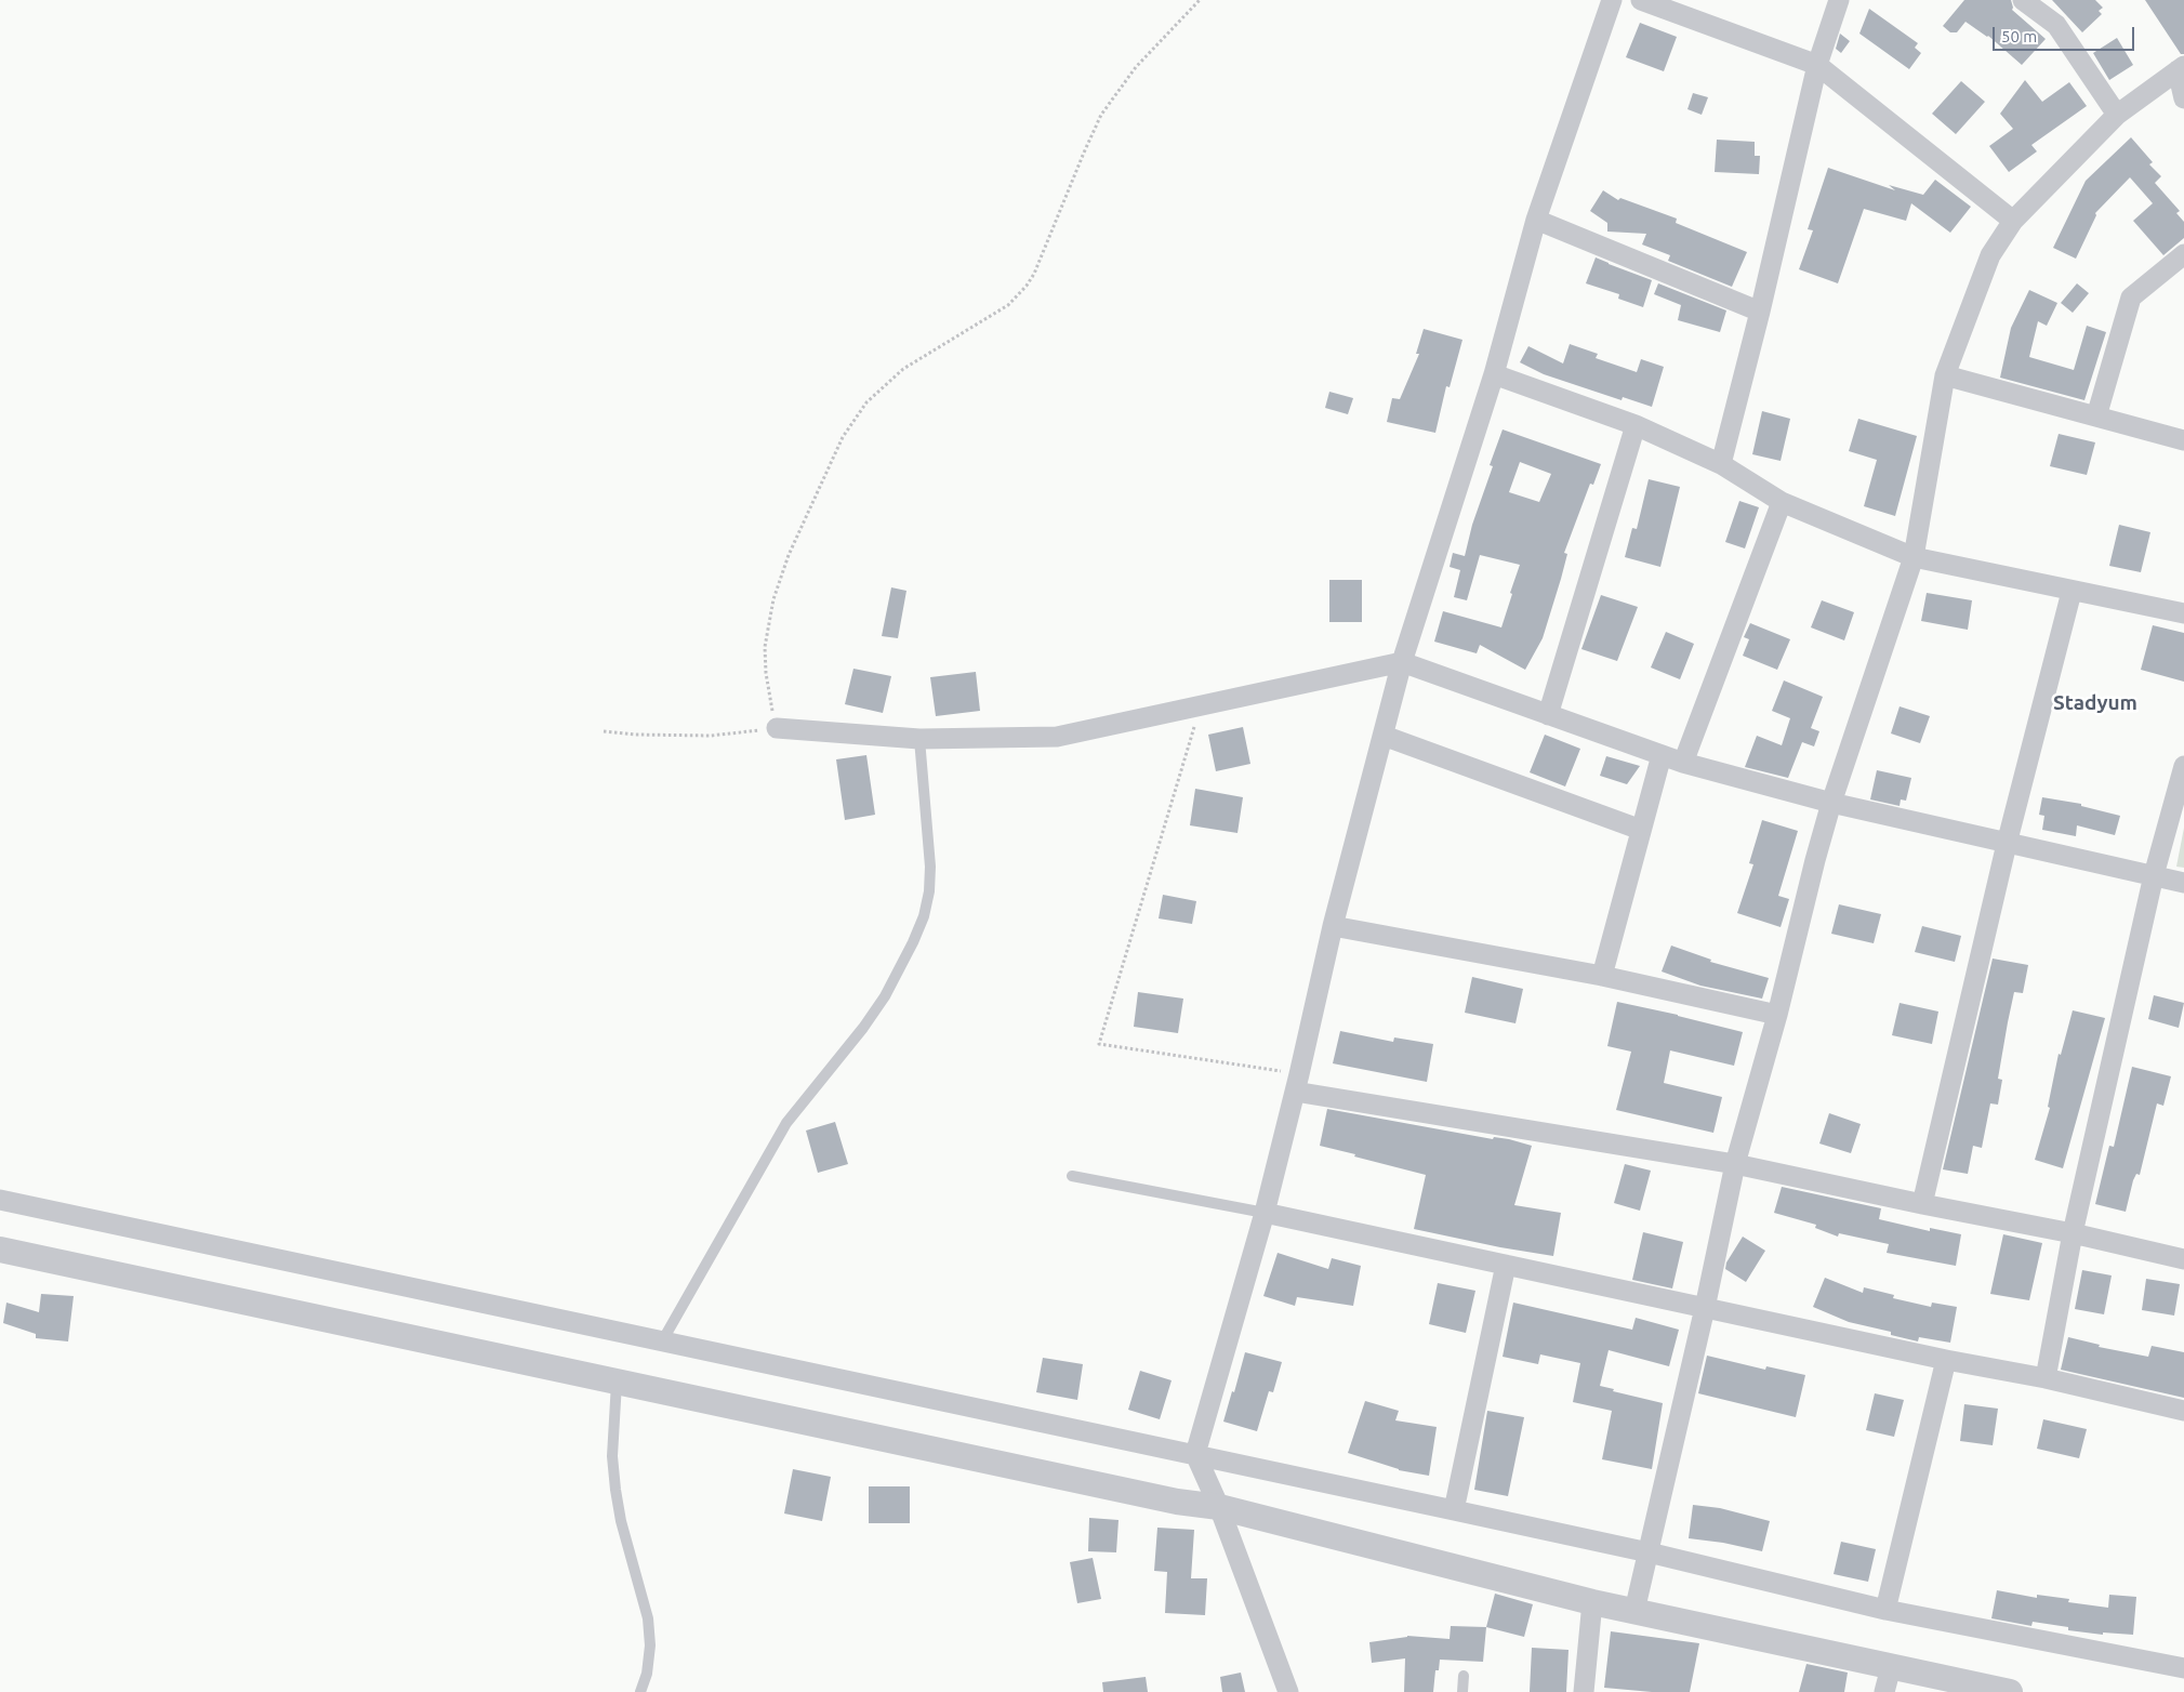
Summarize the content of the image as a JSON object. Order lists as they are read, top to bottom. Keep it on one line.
{"districts":["Stadyum"],"scale_bar":"50 m"}
